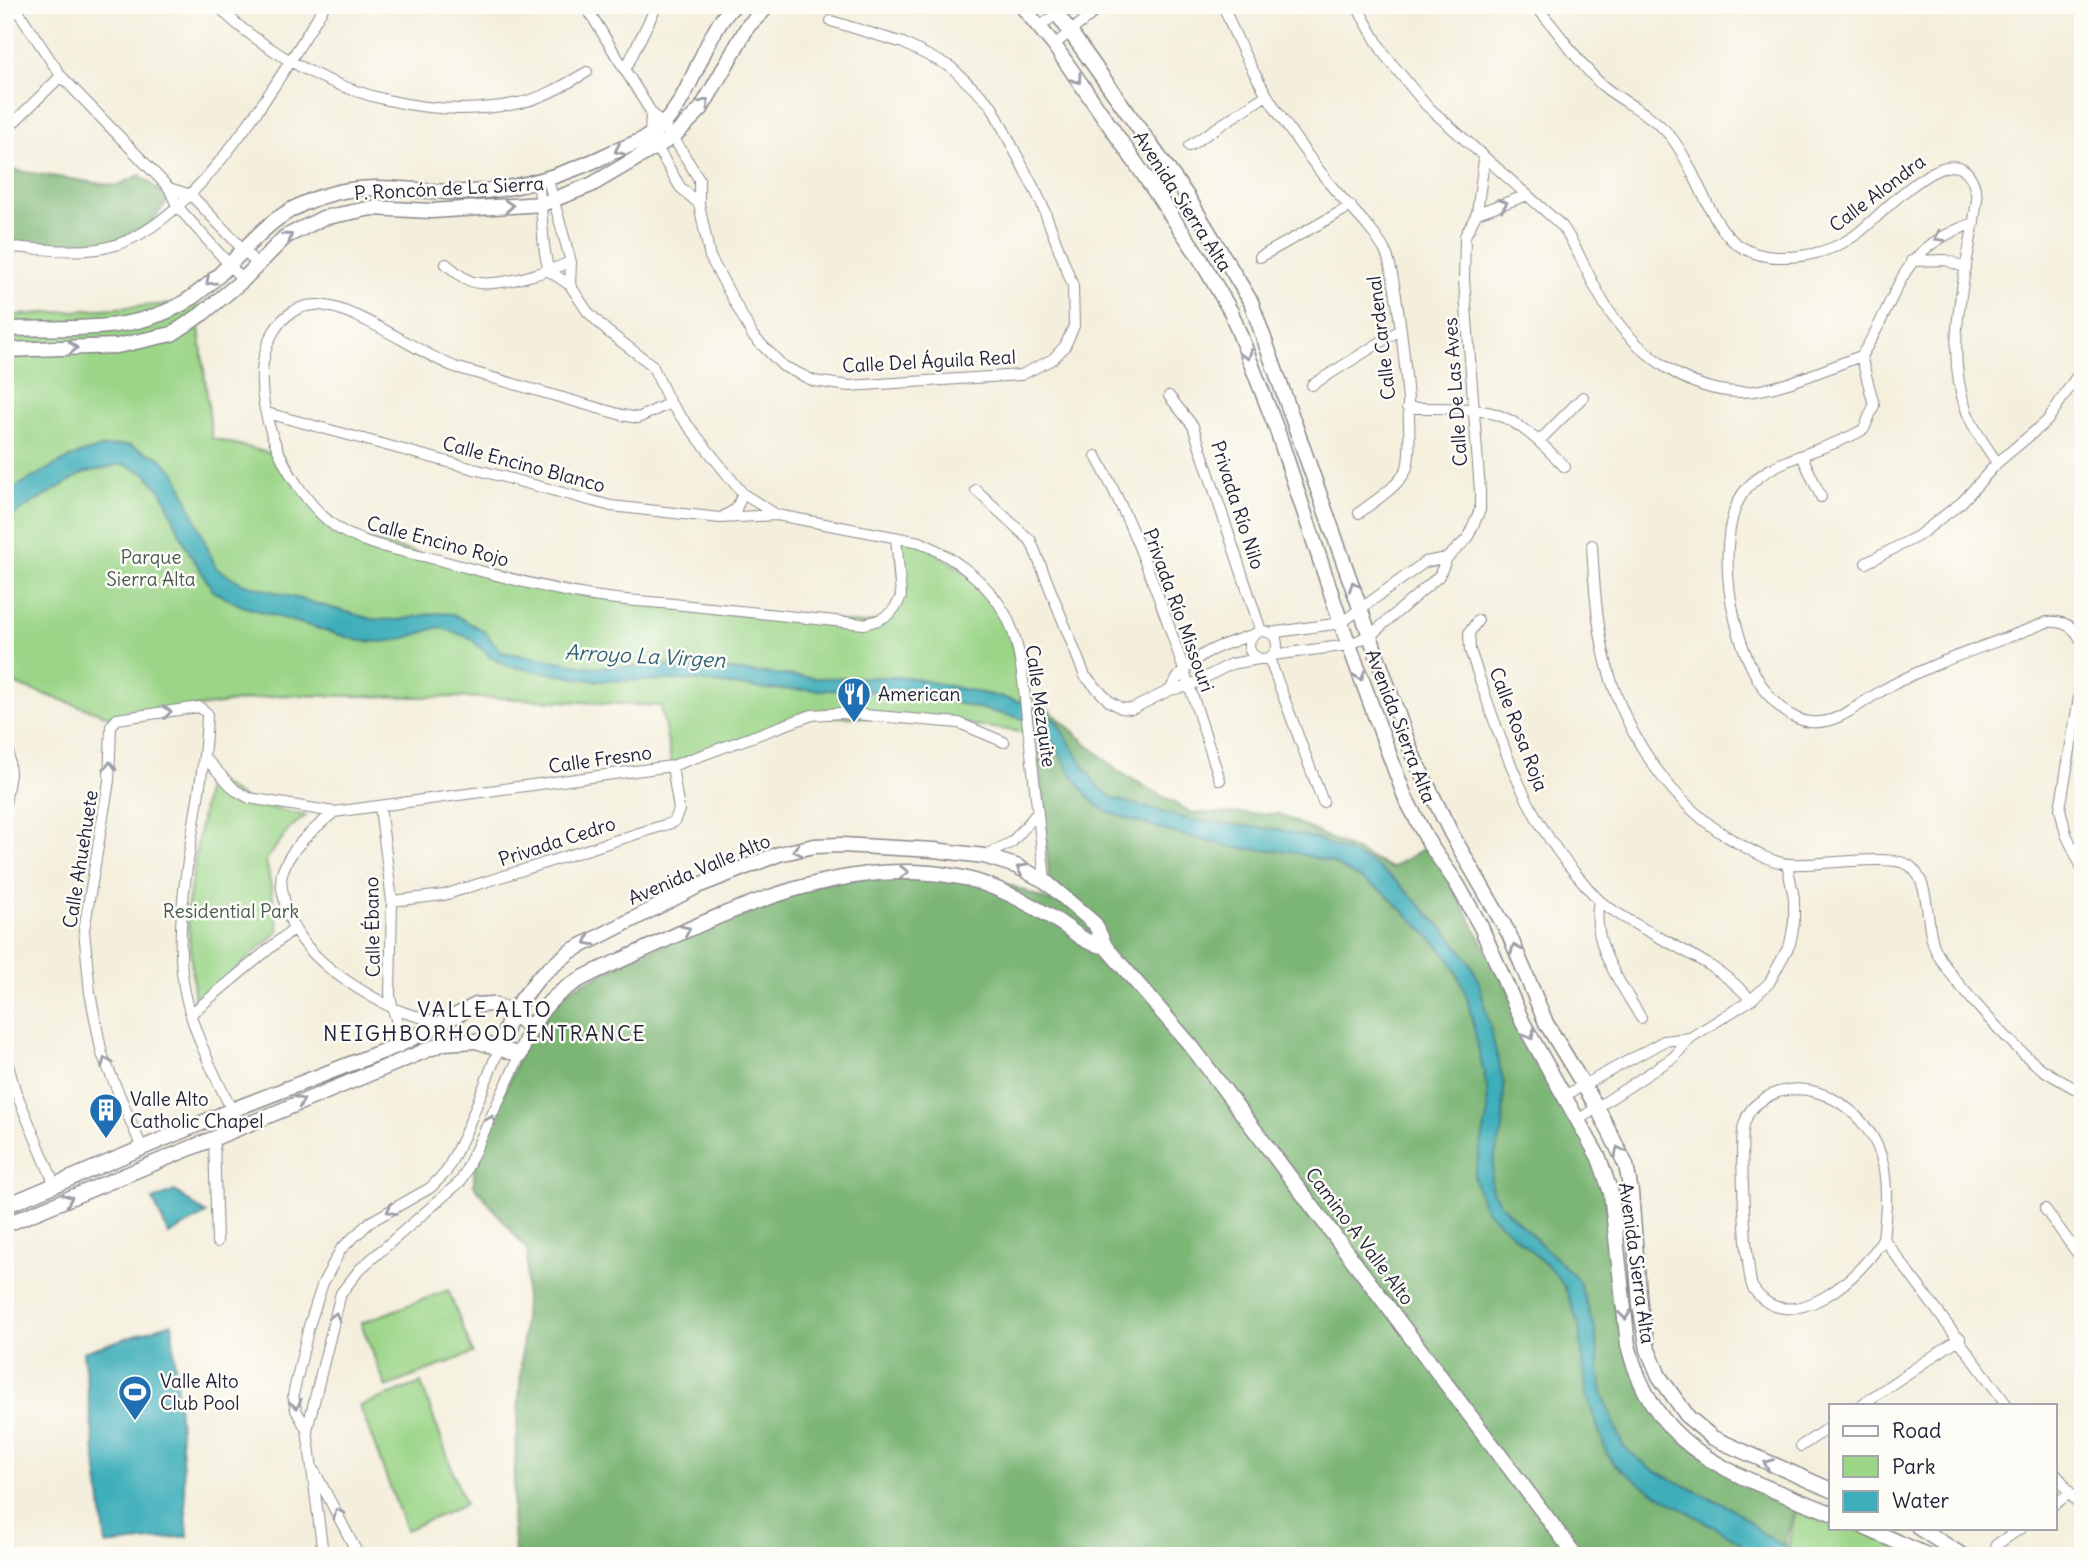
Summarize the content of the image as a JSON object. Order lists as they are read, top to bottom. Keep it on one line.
{"streets":{"street":["P. Roncón de La Sierra","Calle Alondra","Avenida Sierra Alta","Calle Cardenal","Calle Del Águila Real","Calle De Las Aves","Calle Encino Blanco","Privada Río Nilo","Calle Encino Rojo","Privada Río Missouri","Calle Mezquite","Calle Rosa Roja","Calle Fresno","Privada Cedro","Calle Ahuehuete","Avenida Valle Alto","Calle Ébano","Camino A Valle Alto"]},"crossings":[["P. Roncón de La Sierra","Calle Del Águila Real"],["Avenida Sierra Alta","Calle De Las Aves"],["Calle De Las Aves","Privada Río Missouri"],["Calle Encino Blanco","Calle Encino Rojo"],["Calle Encino Blanco","Calle Mezquite"],["Calle Encino Rojo","Calle Mezquite"],["Calle Mezquite","Avenida Valle Alto"],["Calle Fresno","Privada Cedro"],["Calle Fresno","Calle Ahuehuete"],["Calle Fresno","Calle Ébano"],["Privada Cedro","Calle Ébano"],["Avenida Valle Alto","Camino A Valle Alto"]],"one_way":["Avenida Valle Alto"],"districts":["VALLE ALTO NEIGHBORHOOD ENTRANCE"],"water":["Arroyo La Virgen"],"parks":["Parque Sierra Alta","Residential Park"],"places":{"restaurant":["American"],"building":["Valle Alto Catholic Chapel"],"sports":["Valle Alto Club Pool"]},"legend":["Road","Park","Water"]}
